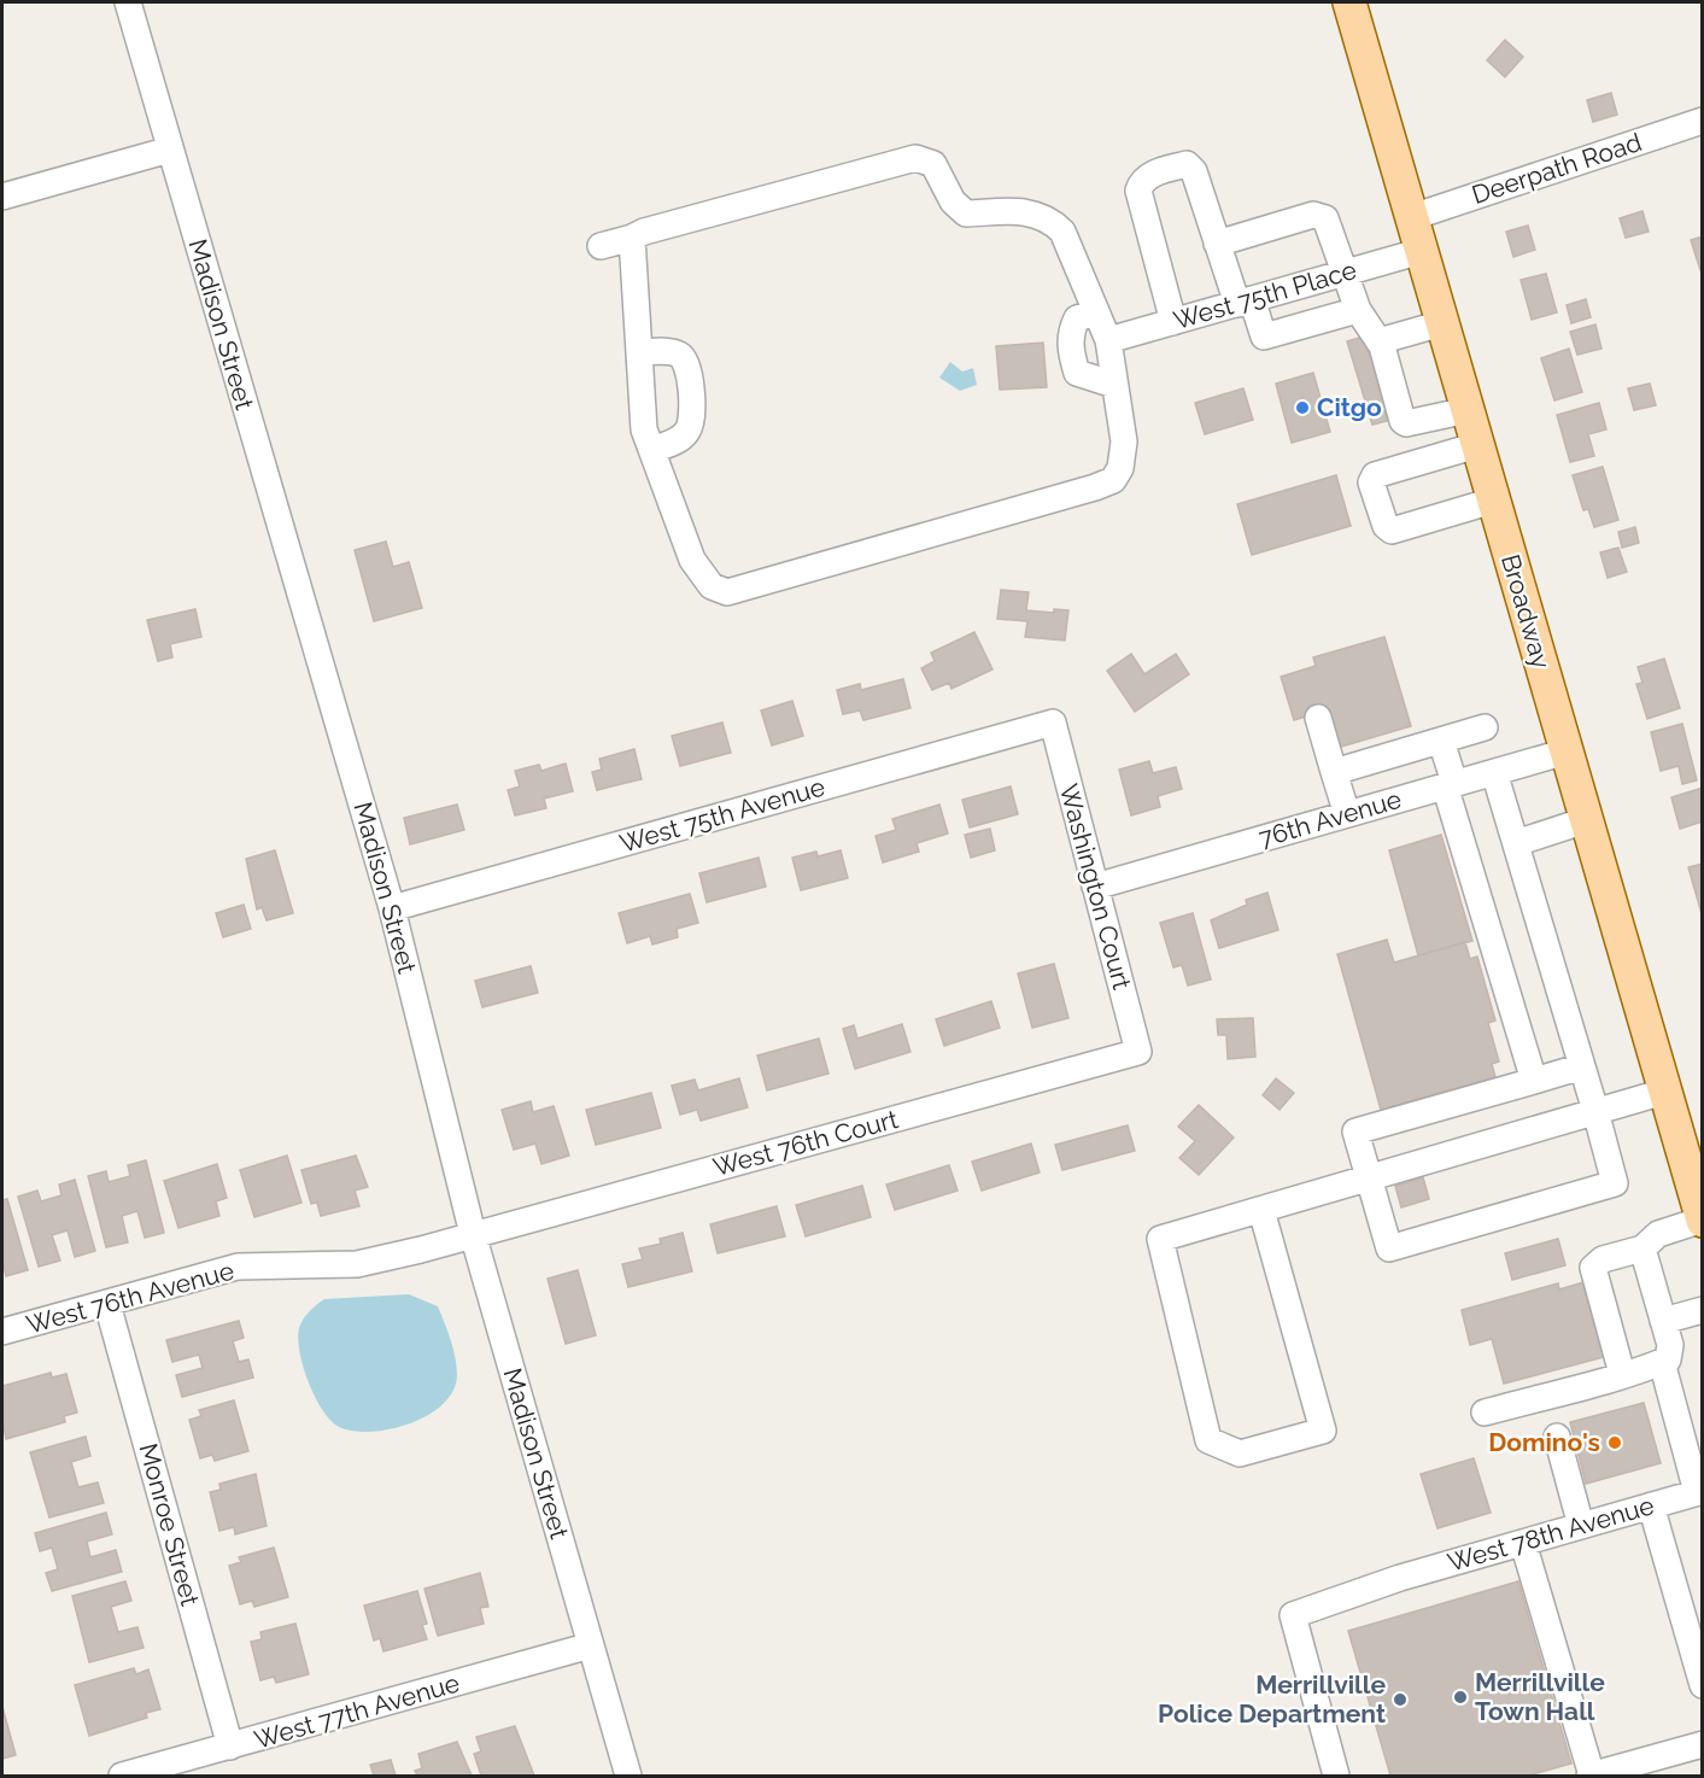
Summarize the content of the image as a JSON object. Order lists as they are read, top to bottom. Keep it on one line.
{"streets":{"main road":["Broadway"],"street":["Deerpath Road","West 75th Place","Madison Street","West 75th Avenue","76th Avenue","Washington Court","West 76th Court","West 76th Avenue","Monroe Street","West 78th Avenue","West 77th Avenue"]},"crossings":[["Deerpath Road","Broadway"],["West 75th Place","Broadway"],["Madison Street","West 75th Avenue"],["Madison Street","West 76th Court"],["Madison Street","West 76th Avenue"],["Madison Street","West 77th Avenue"],["Broadway","76th Avenue"],["West 75th Avenue","Washington Court"],["76th Avenue","Washington Court"],["Washington Court","West 76th Court"],["West 76th Court","West 76th Avenue"],["West 76th Avenue","Monroe Street"],["Monroe Street","West 77th Avenue"]],"places":["Citgo","Domino's","Merrillville Town Hall","Merrillville Police Department"]}
